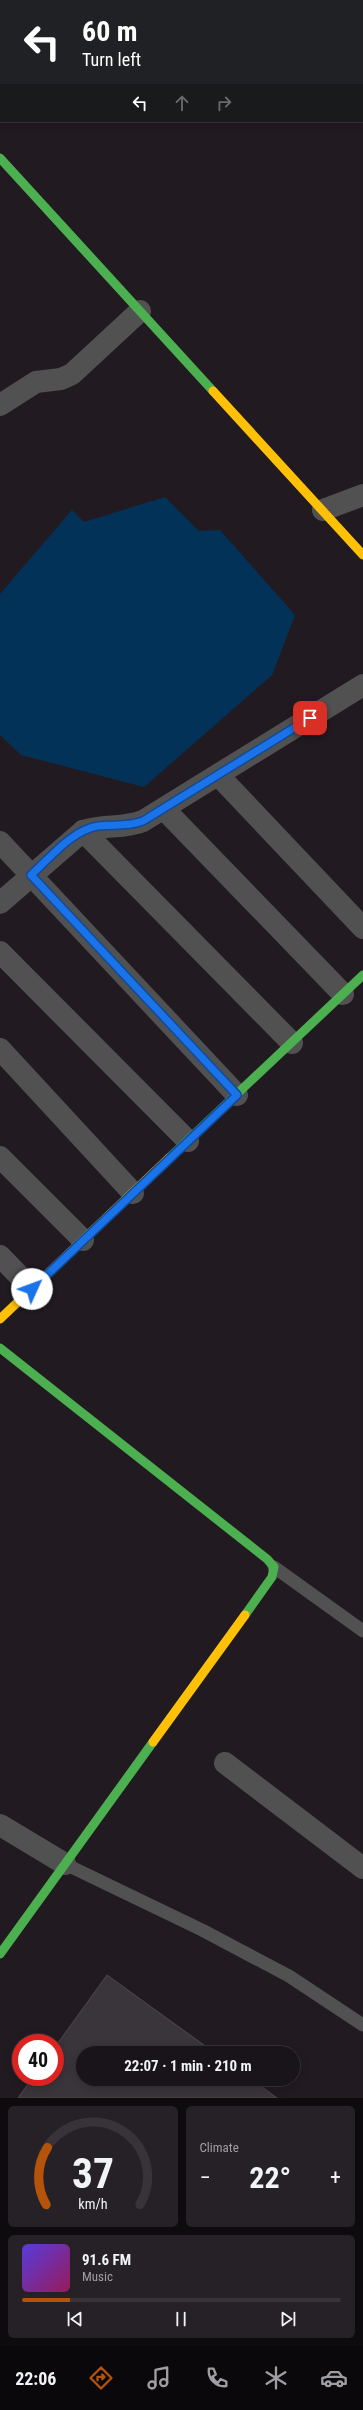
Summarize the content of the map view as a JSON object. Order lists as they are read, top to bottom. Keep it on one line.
{"page":{"turn":["60 m","Turn left"],"limit":"40","trip":"22:07 · 1 min · 210 m","tile":"Climate","heat":["−","22°","+"],"song":["91.6 FM","Music"],"tabs":"22:06","gauge":["37","km/h"]}}
